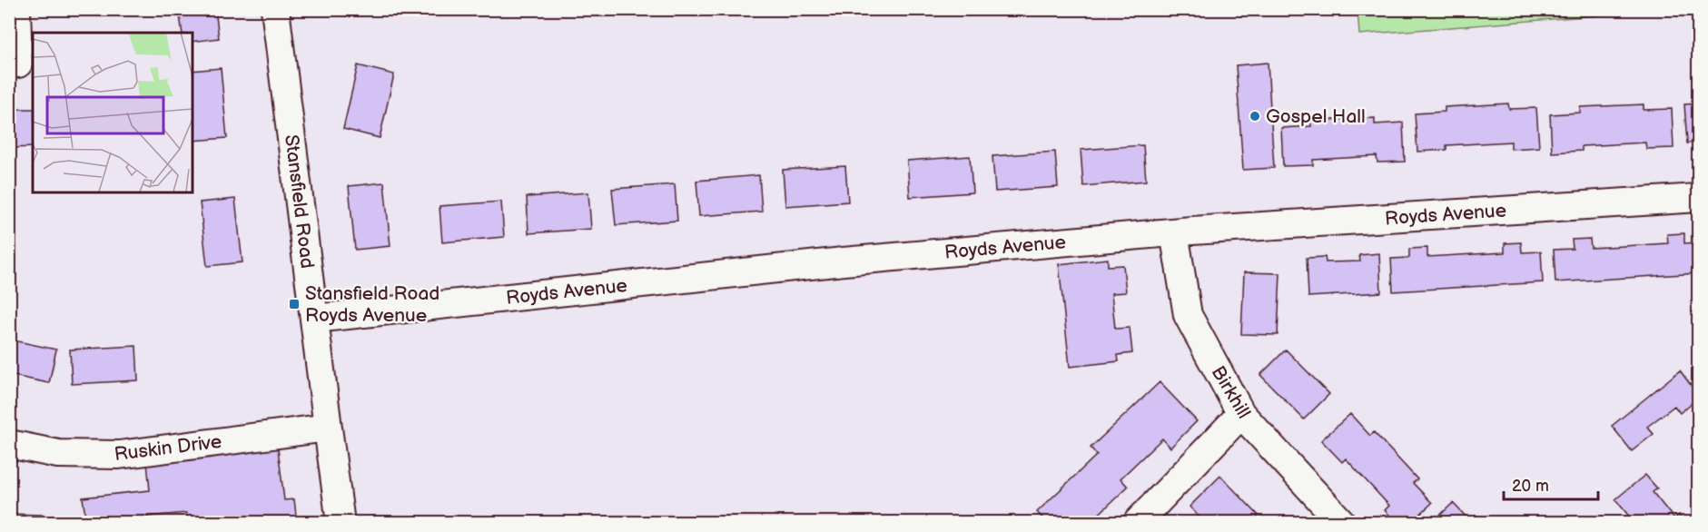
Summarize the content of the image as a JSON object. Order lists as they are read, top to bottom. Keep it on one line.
{"streets":{"street":["Stansfield Road","Royds Avenue","Birkhill","Ruskin Drive"]},"crossings":[["Stansfield Road","Royds Avenue"],["Stansfield Road","Ruskin Drive"],["Royds Avenue","Birkhill"]],"places":{"other":["Gospel Hall"],"transit":["Stansfield Road Royds Avenue"]},"scale_bar":"20 m"}
